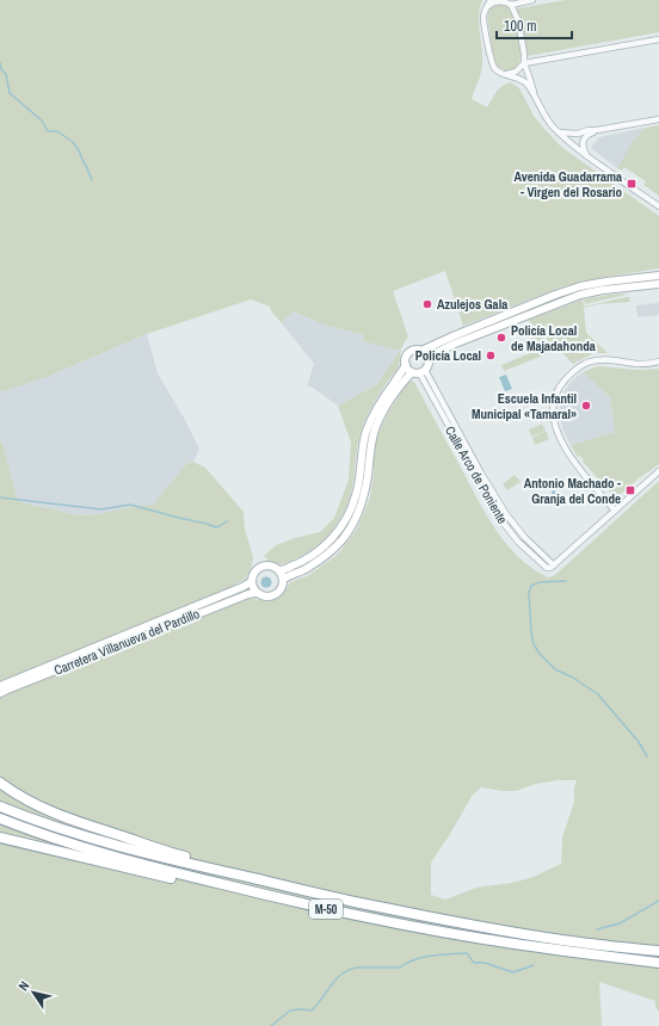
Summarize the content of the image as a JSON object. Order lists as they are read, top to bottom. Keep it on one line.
{"streets":{"highway":["M-50"],"street":["Calle Arco de Poniente","Carretera Villanueva del Pardillo"]},"places":{"transit":["Avenida Guadarrama - Virgen del Rosario","Antonio Machado - Granja del Conde"],"other":["Azulejos Gala","Policía Local de Majadahonda","Policía Local","Escuela Infantil Municipal «Tamaral»"]},"scale_bar":"100 m","north":"top left"}
